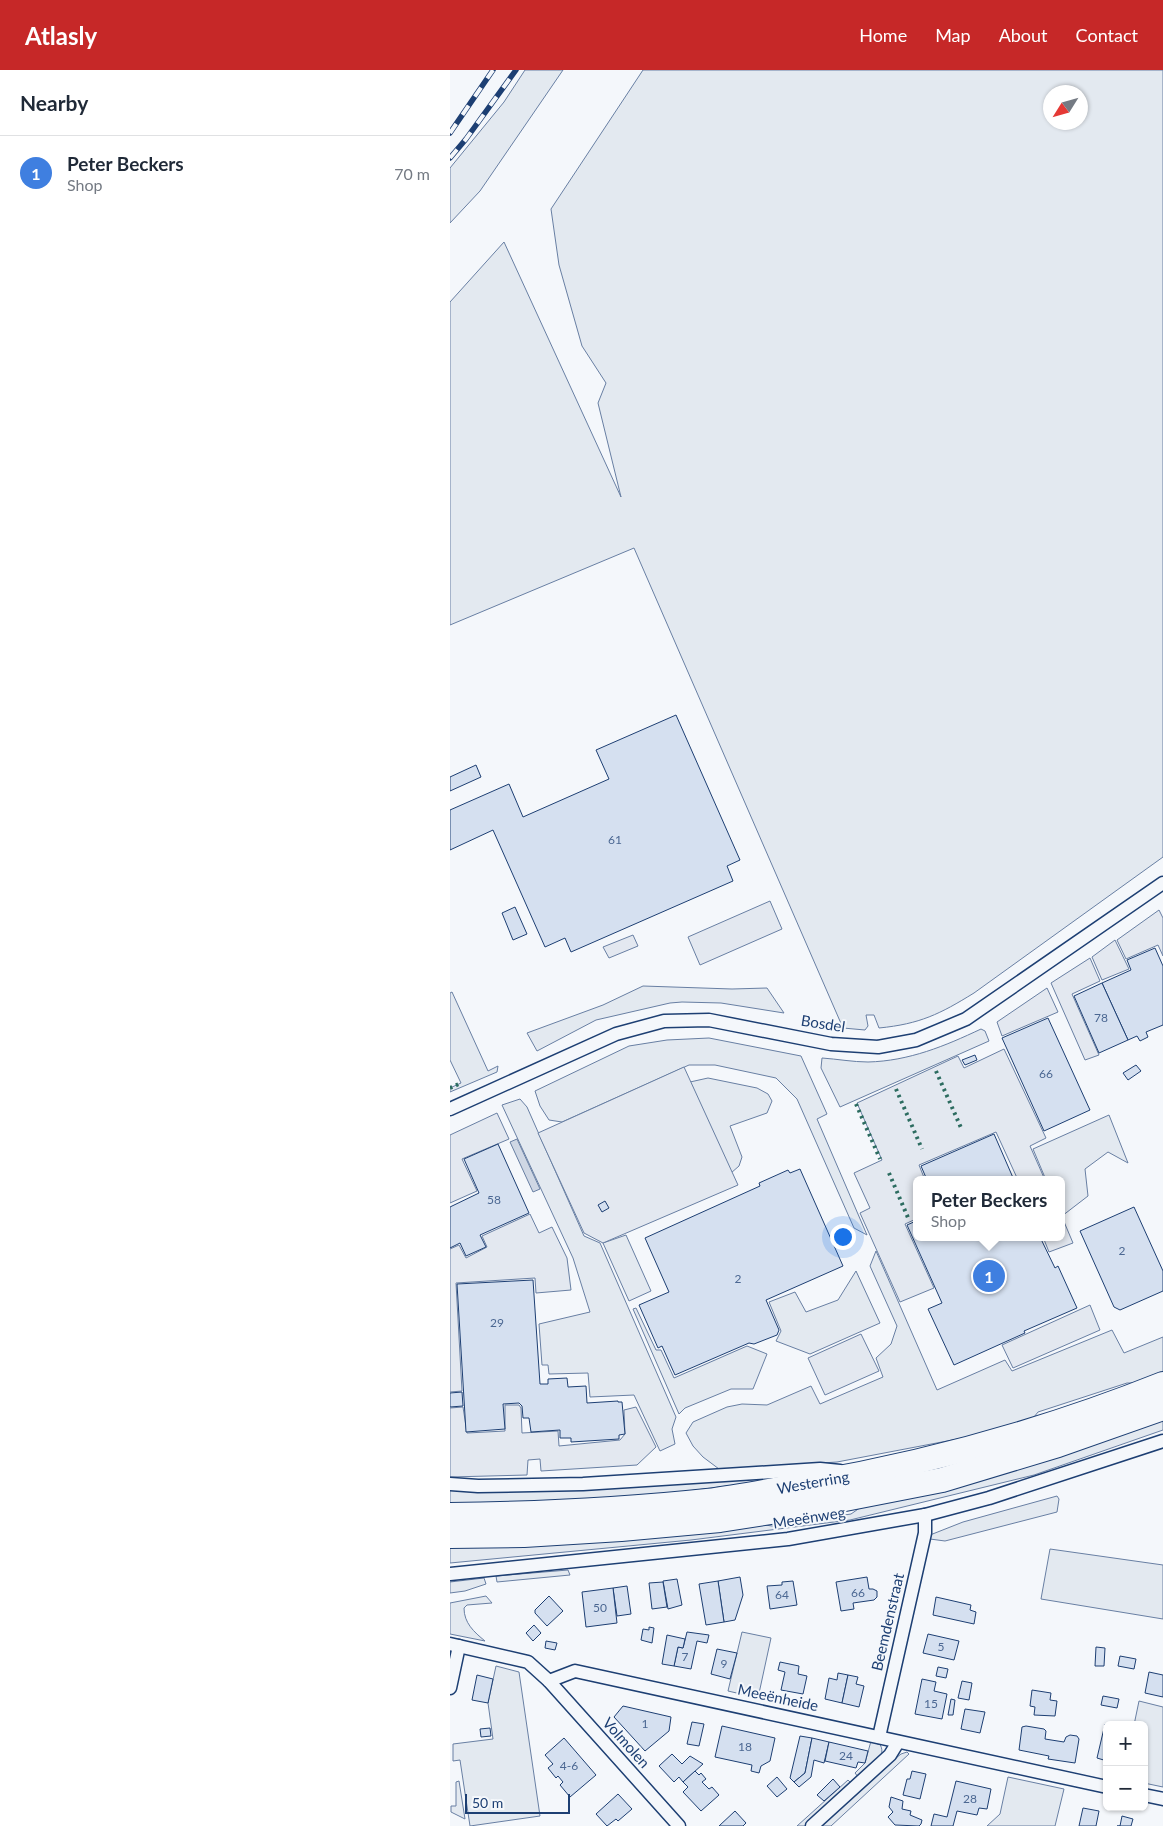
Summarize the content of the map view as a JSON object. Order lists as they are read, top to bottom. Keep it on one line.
{"streets":{"highway":["Westerring"],"street":["Bosdel","Meeënweg","Beemdenstraat","Meeënheide","Volmolen"]},"crossings":[["Meeënweg","Beemdenstraat"],["Beemdenstraat","Meeënheide"],["Meeënheide","Volmolen"]],"house_numbers":["61","78","66","58","2","2","29","66","64","50","5","7","9","15","1","18","24","4-6","28"],"scale_bar":"50 m","north":"bottom left","page":{"header":"Atlasly","nav":["Home","Map","About","Contact"],"heading":"Nearby","list":[{"mark":"1","name":"Peter Beckers","note":"Shop","value":"70 m"}],"popup":["Peter Beckers","Shop"],"pins":"1","map_buttons":["+","−"],"scale":"50 m"}}
